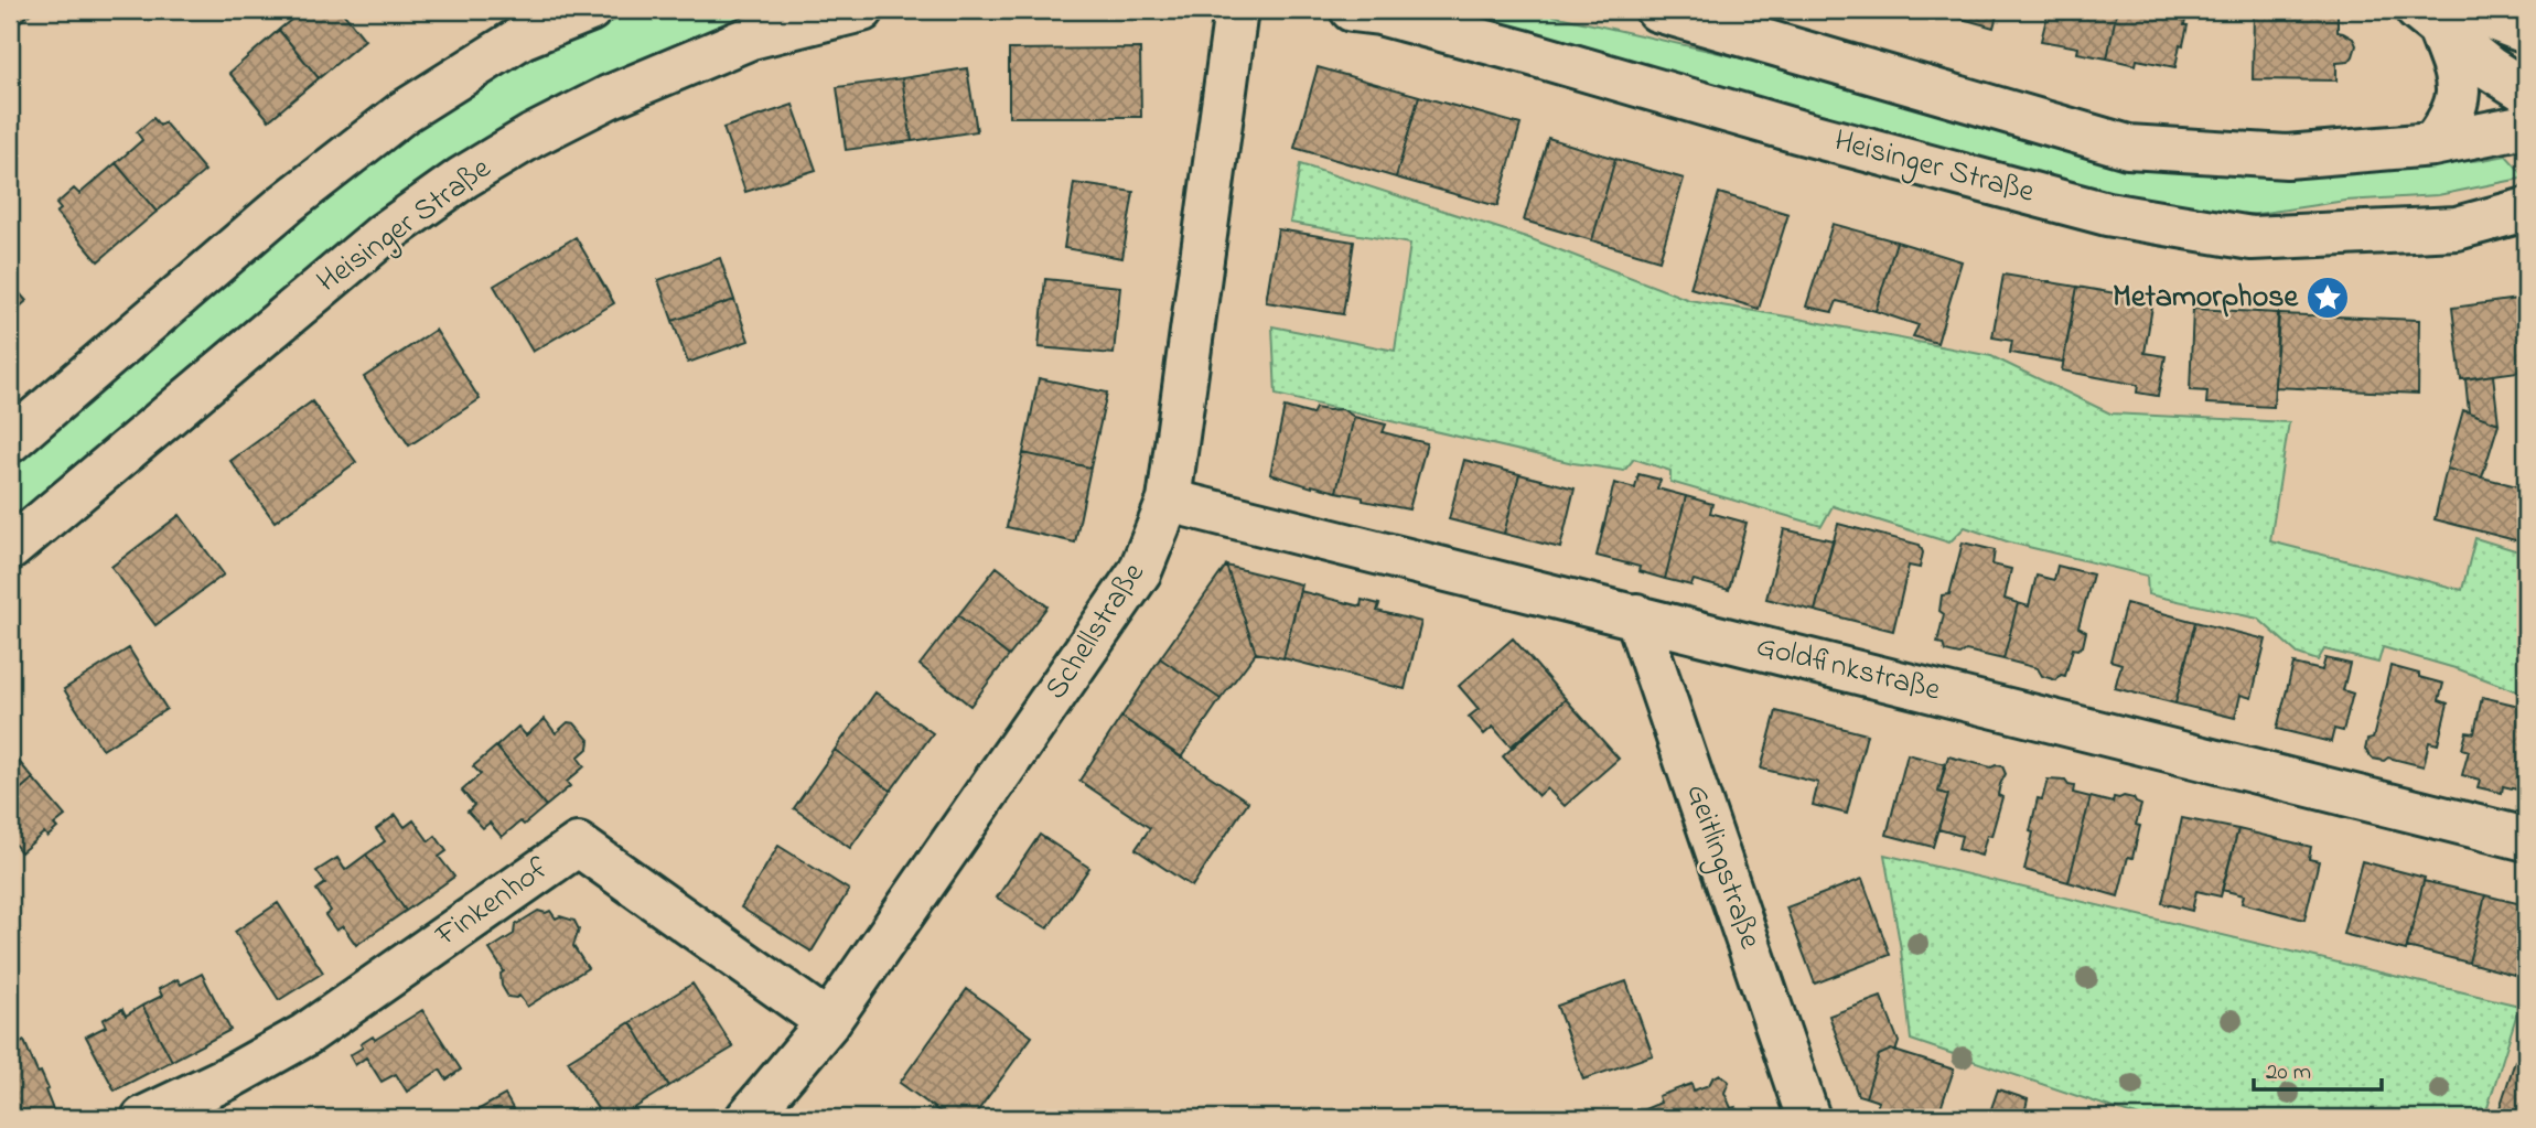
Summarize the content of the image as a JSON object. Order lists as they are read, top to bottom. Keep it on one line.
{"streets":{"main road":["Heisinger Straße","Schellstraße","Goldfinkstraße","Geitlingstraße","Finkenhof"]},"crossings":[["Schellstraße","Goldfinkstraße"],["Schellstraße","Finkenhof"],["Goldfinkstraße","Geitlingstraße"]],"places":{"place":["Metamorphose"]},"scale_bar":"20 m"}
